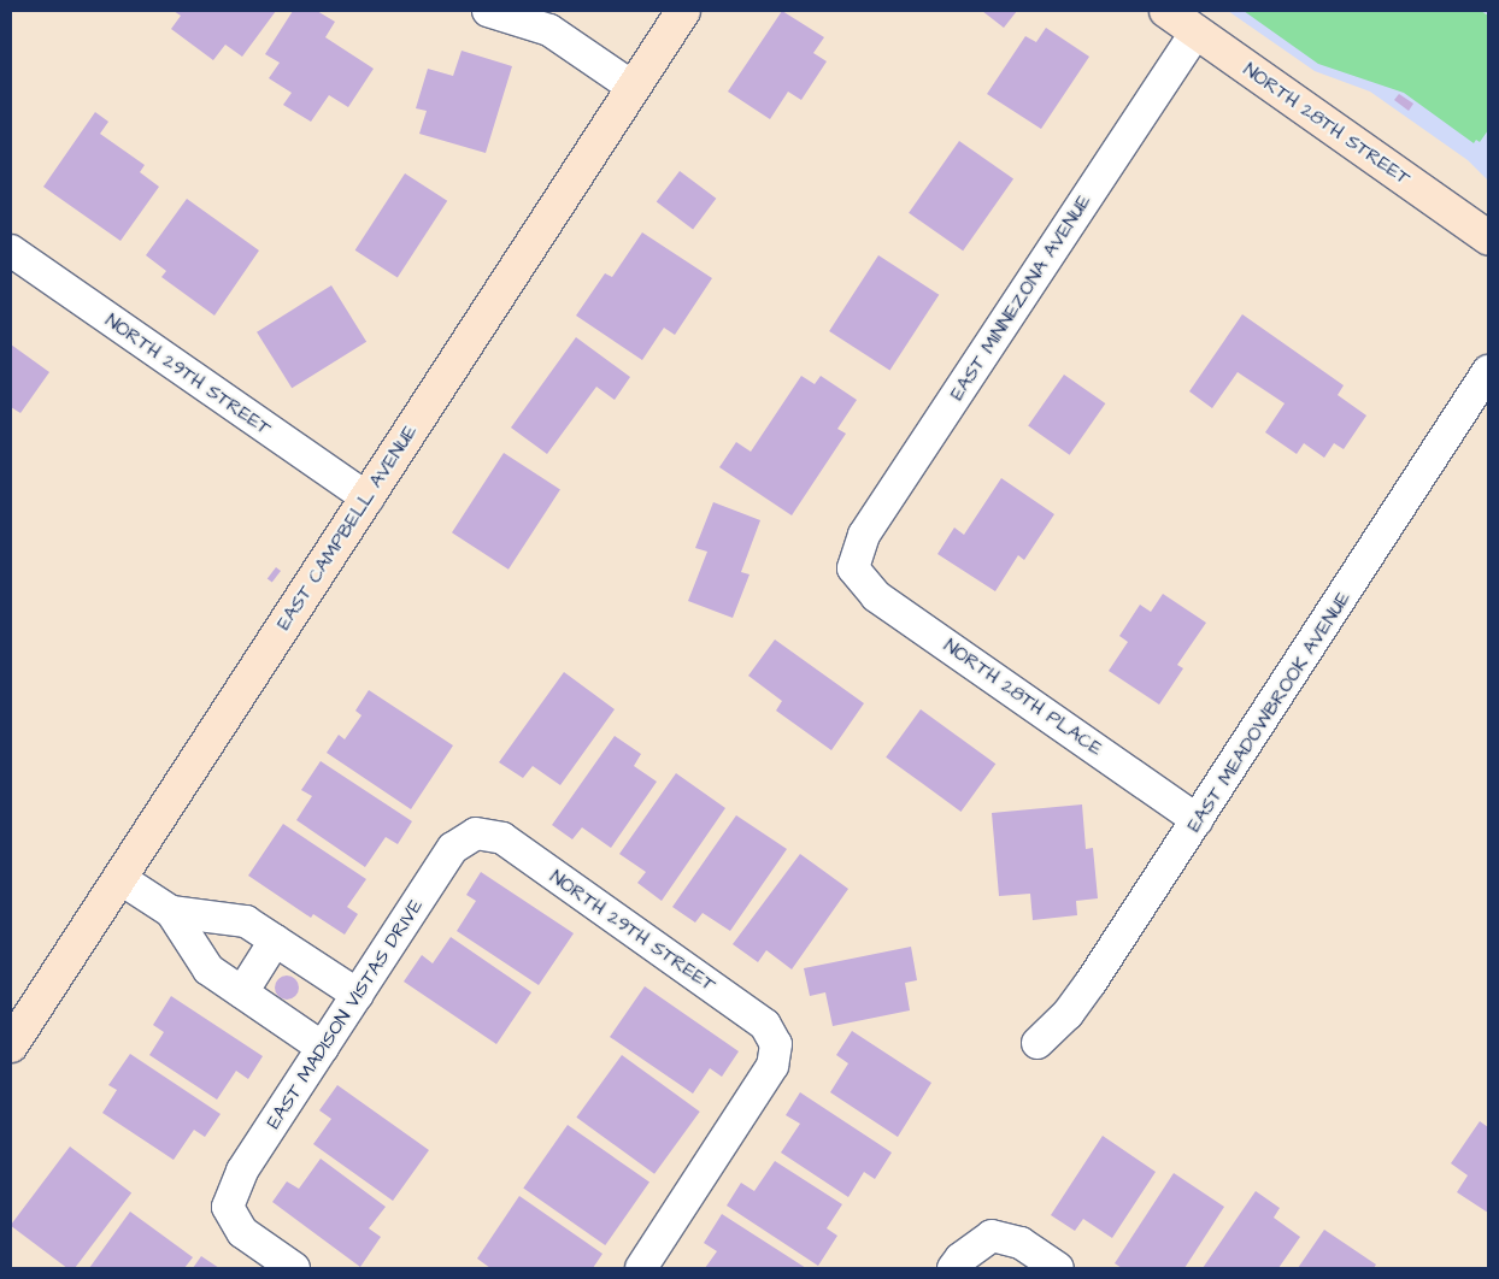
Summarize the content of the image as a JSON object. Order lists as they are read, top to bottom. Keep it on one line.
{"streets":{"street":["NORTH 28TH STREET","EAST MINNEZONA AVENUE","NORTH 29TH STREET","EAST CAMPBELL AVENUE","NORTH 28TH PLACE","EAST MEADOWBROOK AVENUE","EAST MADISON VISTAS DRIVE"]},"crossings":[["NORTH 28TH STREET","EAST MINNEZONA AVENUE"],["EAST MINNEZONA AVENUE","NORTH 28TH PLACE"],["NORTH 29TH STREET","EAST CAMPBELL AVENUE"],["NORTH 29TH STREET","EAST MADISON VISTAS DRIVE"],["NORTH 28TH PLACE","EAST MEADOWBROOK AVENUE"]]}
